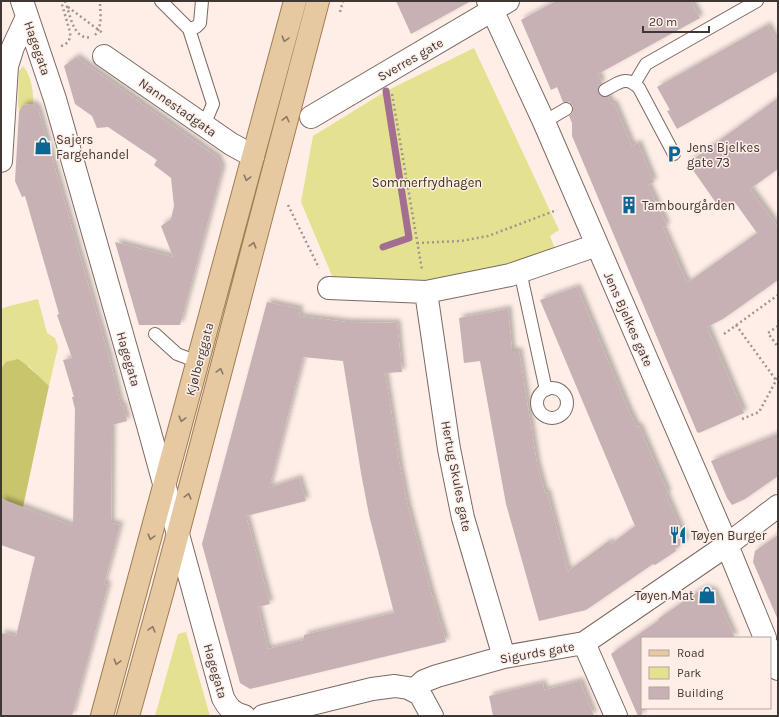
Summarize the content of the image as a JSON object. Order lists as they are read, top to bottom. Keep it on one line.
{"streets":{"main road":["Kjølberggata"],"street":["Hagegata","Sverres gate","Nannestadgata","Jens Bjelkes gate","Hertug Skules gate","Sigurds gate"]},"crossings":[["Hagegata","Kjølberggata"],["Sverres gate","Jens Bjelkes gate"],["Nannestadgata","Kjølberggata"],["Jens Bjelkes gate","Sigurds gate"],["Hertug Skules gate","Sigurds gate"]],"parks":["Sommerfrydhagen"],"places":{"shop":["Sajers Fargehandel","Tøyen Mat"],"parking":["Jens Bjelkes gate 73"],"building":["Tambourgården"],"restaurant":["Tøyen Burger"]},"legend":["Road","Park","Building"],"scale_bar":"20 m"}
